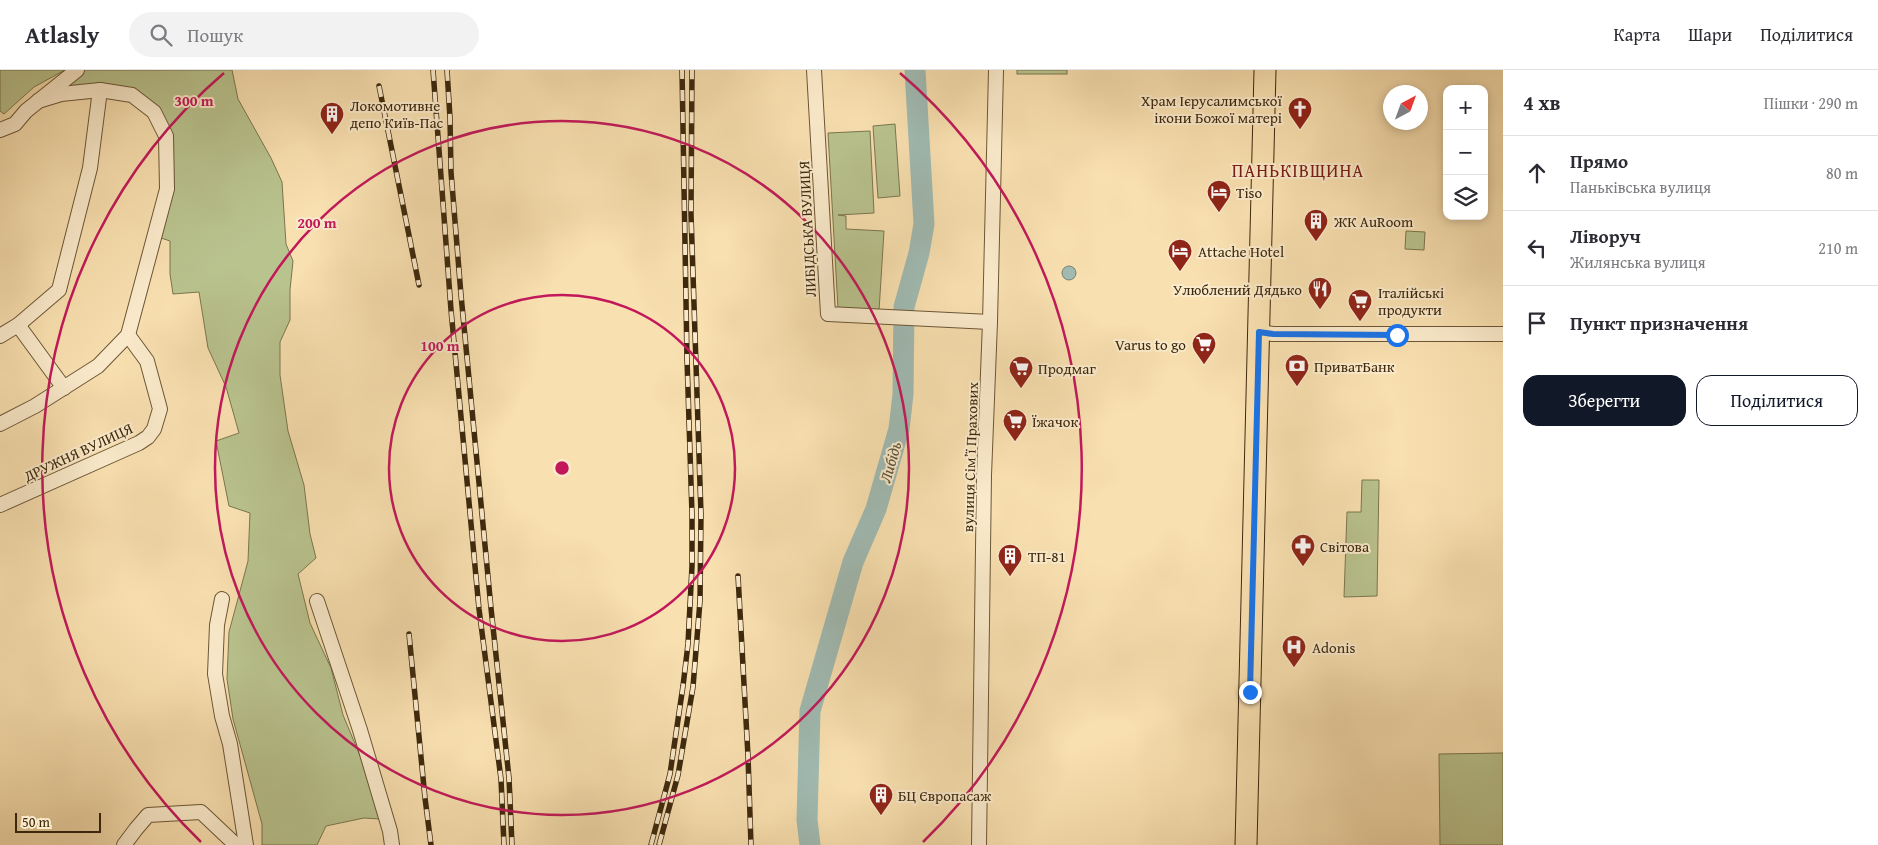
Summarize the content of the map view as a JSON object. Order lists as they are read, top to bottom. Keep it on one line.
{"streets":{"street":["ЛИБІДСЬКА ВУЛИЦЯ","ДРУЖНЯ ВУЛИЦЯ","вулиця Сімʼї Прахових"]},"crossings":[["ЛИБІДСЬКА ВУЛИЦЯ","вулиця Сімʼї Прахових"]],"districts":["ПАНЬКІВЩИНА"],"water":["Либідь"],"places":{"church":["Храм Ієрусалимської ікони Божої матері"],"building":["Локомотивне депо Київ-Пас","ЖК AuRoom","ТП-81","БЦ Європасаж"],"hotel":["Tiso","Attache Hotel"],"restaurant":["Улюблений Дядько"],"supermarket":["Італійські продукти","Varus to go","Продмаг","Їжачок"],"bank":["ПриватБанк"],"pharmacy":["Світова"],"hospital":["Adonis"]},"scale_bar":"50 m","north":"top right","page":{"header":"Atlasly","search":"Пошук","nav":["Карта","Шари","Поділитися"],"heading":["4 хв","Пішки · 290 m"],"map_buttons":["+","−"],"list":[["Прямо","Паньківська вулиця","80 m"],["Ліворуч","Жилянська вулиця","210 m"],"Пункт призначення"],"buttons":["Зберегти","Поділитися"],"scale":"50 m"},"rings":["300 m","200 m","100 m"]}
